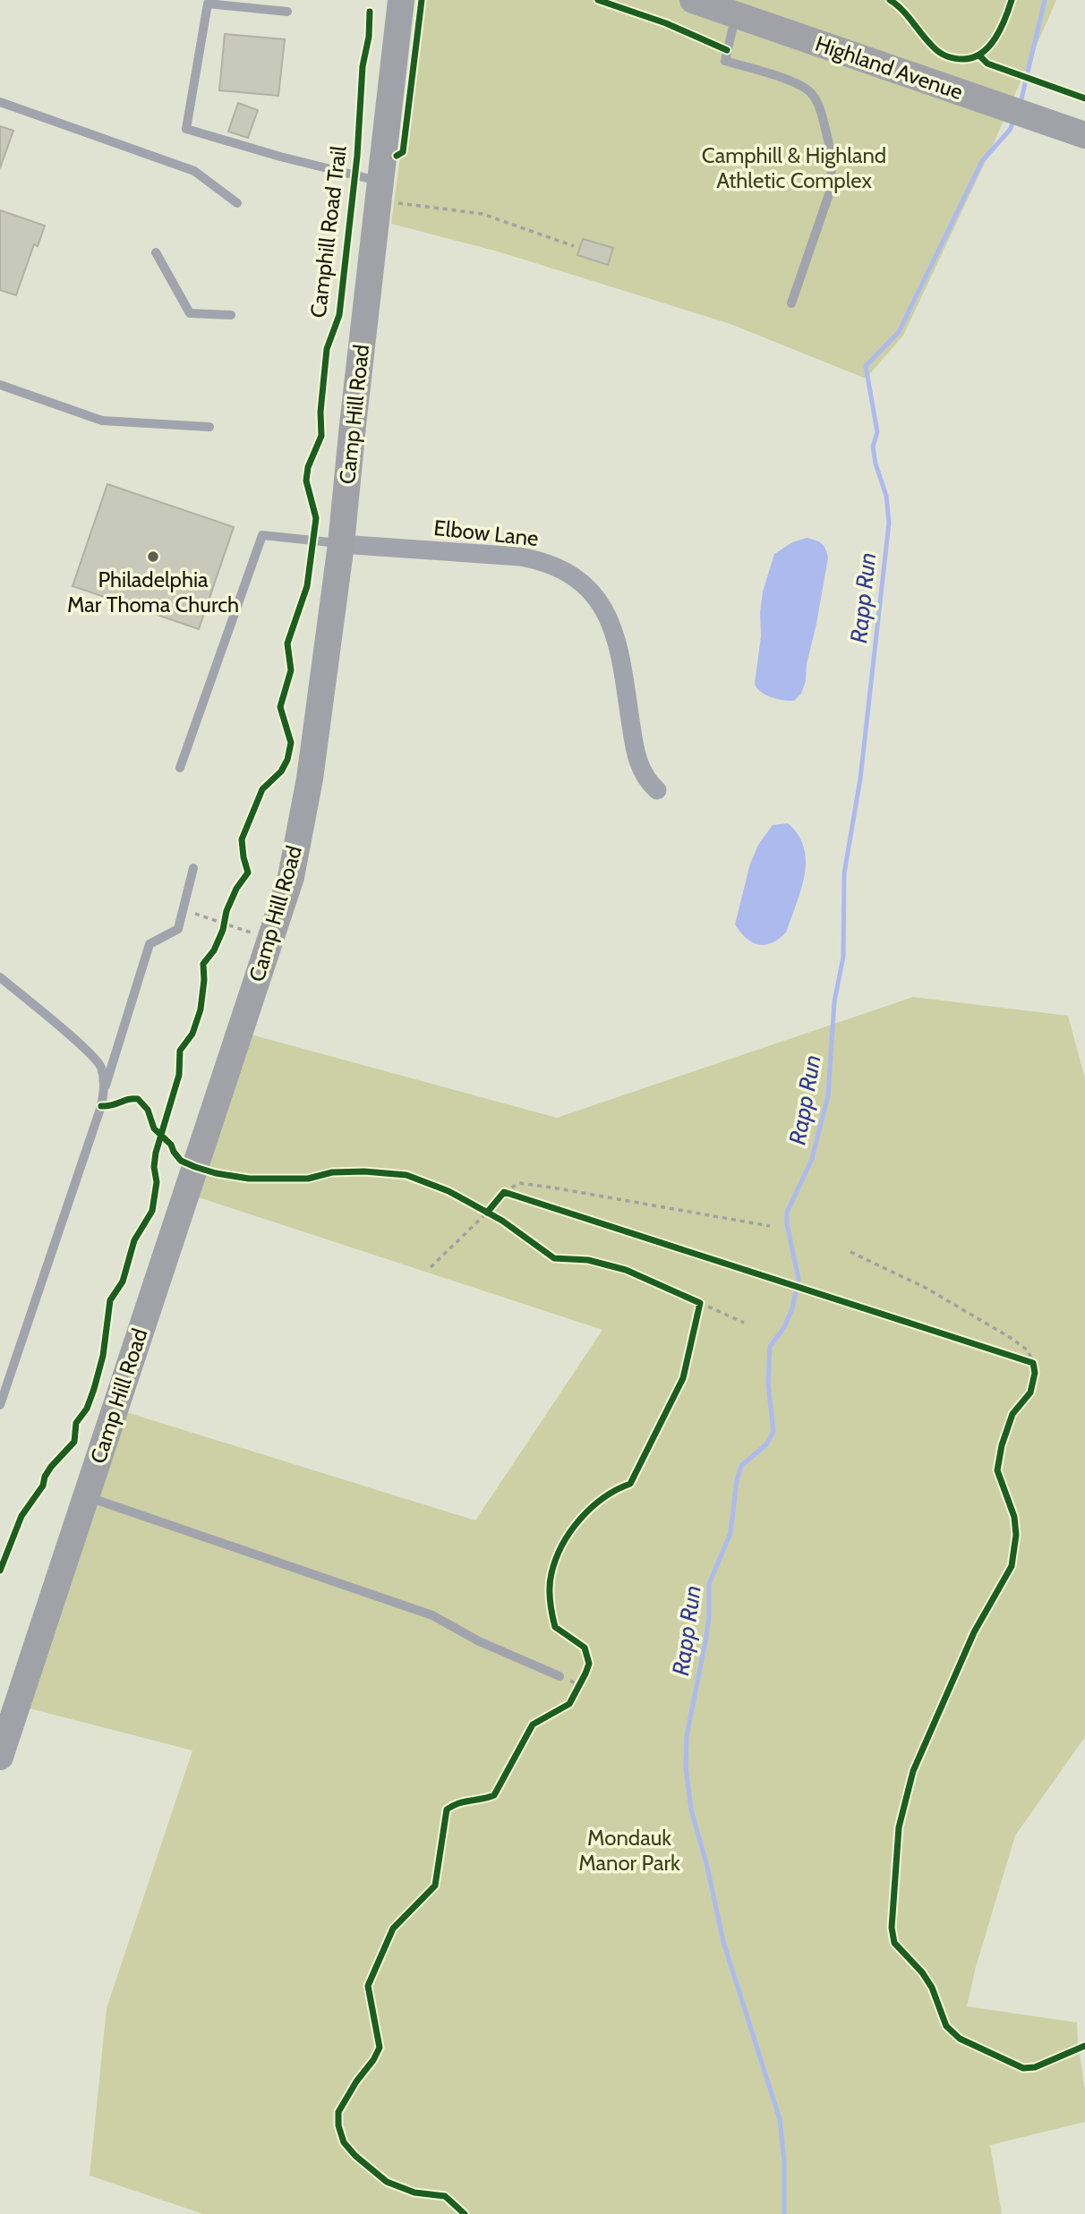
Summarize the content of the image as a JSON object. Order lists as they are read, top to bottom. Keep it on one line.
{"streets":{"street":["Highland Avenue","Camp Hill Road","Elbow Lane"],"cycle path":["Camphill Road Trail"]},"crossings":[["Camp Hill Road","Elbow Lane"]],"water":["Rapp Run"],"parks":["Camphill & Highland Athletic Complex","Mondauk Manor Park"],"places":["Philadelphia Mar Thoma Church"]}
